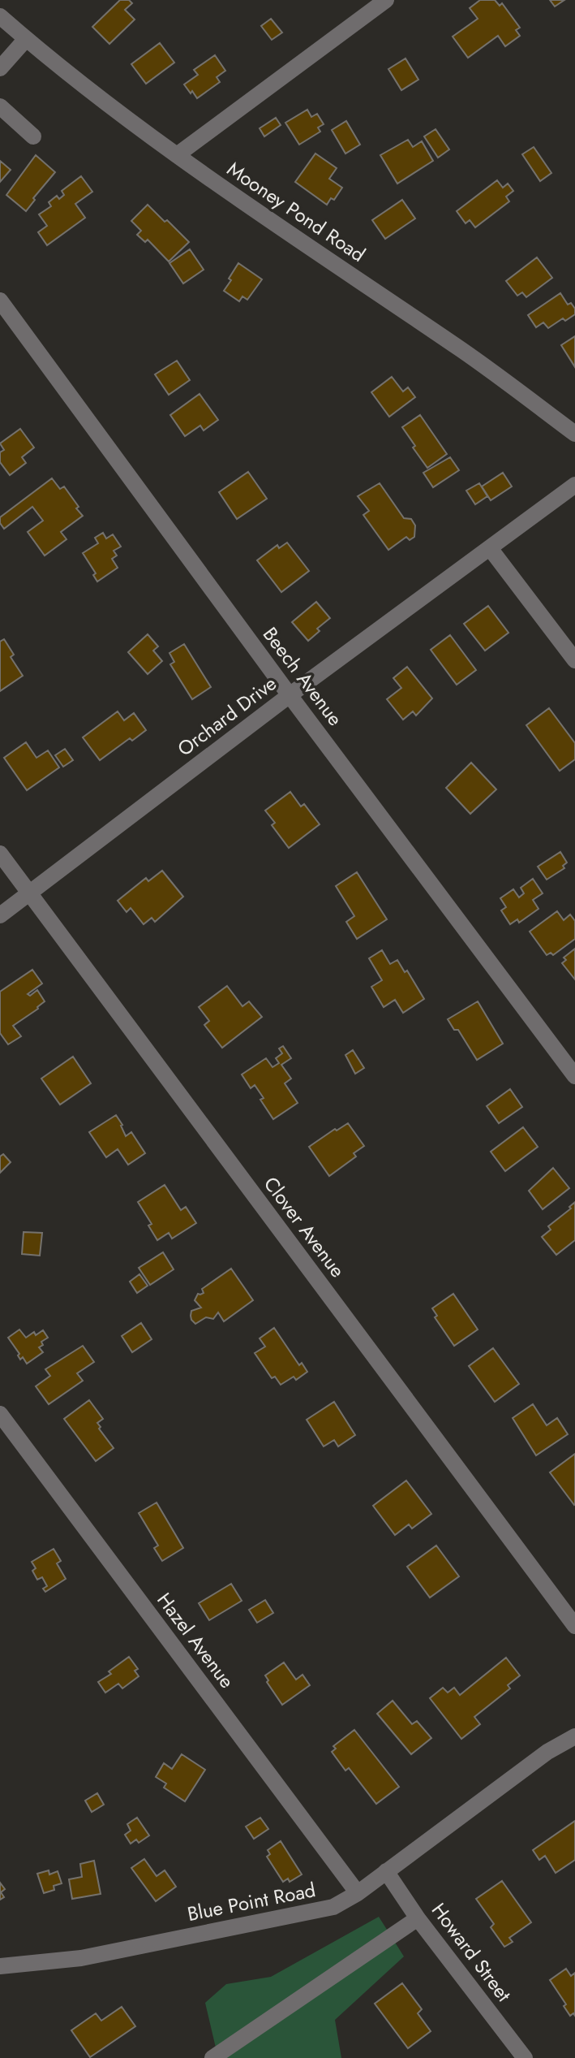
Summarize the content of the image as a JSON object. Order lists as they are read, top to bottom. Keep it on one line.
{"streets":{"street":["Mooney Pond Road","Beech Avenue","Orchard Drive","Clover Avenue","Hazel Avenue","Blue Point Road","Howard Street"]},"crossings":[["Beech Avenue","Orchard Drive"],["Orchard Drive","Clover Avenue"],["Hazel Avenue","Blue Point Road"],["Blue Point Road","Howard Street"]]}
